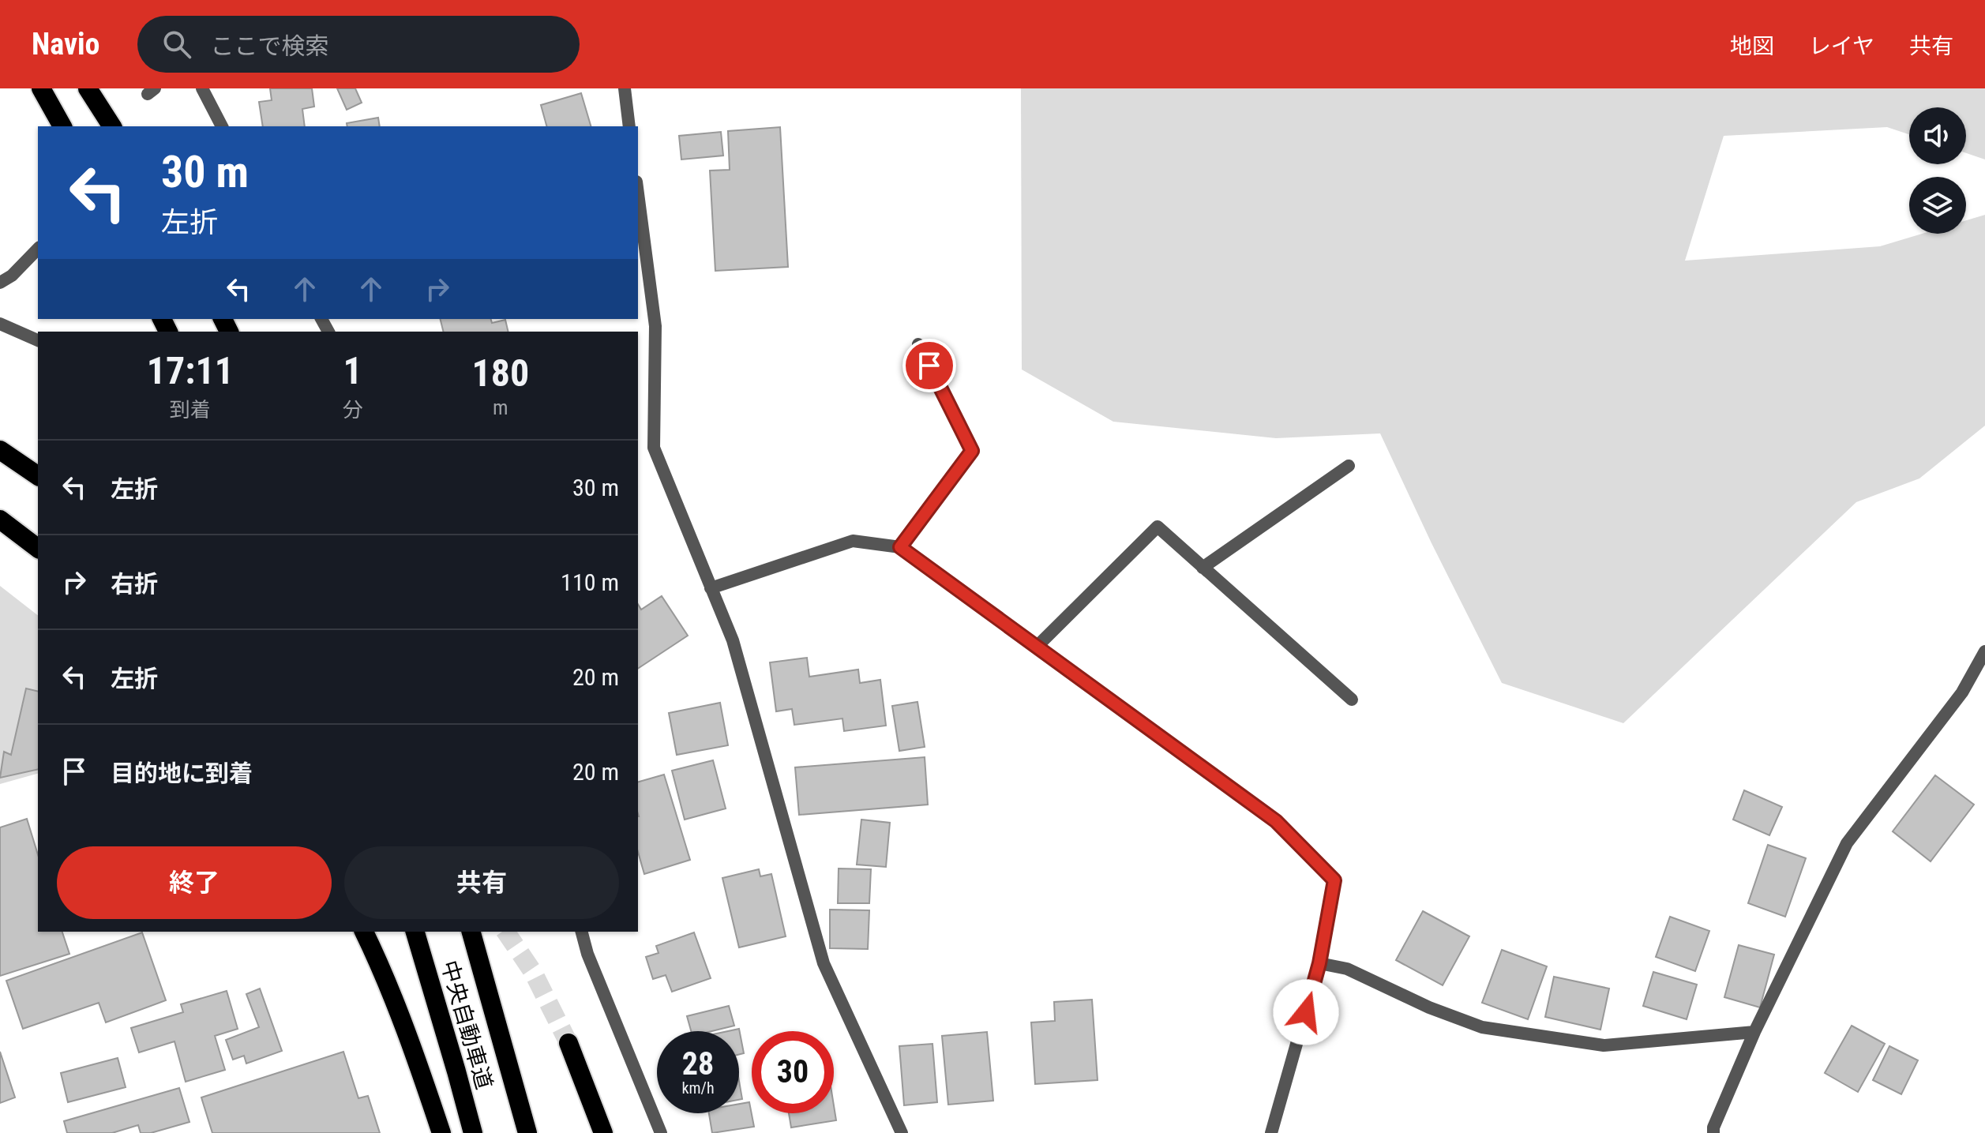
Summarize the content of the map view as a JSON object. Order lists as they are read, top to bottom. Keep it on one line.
{"streets":{"highway":["中央自動車道"]},"page":{"header":"Navio","search":"ここで検索","nav":["地図","レイヤ","共有"],"turn":["30 m","左折"],"eta":["17:11","到着","1","分","180","m"],"list":[{"name":"左折","value":"30 m"},{"name":"右折","value":"110 m"},{"name":"左折","value":"20 m"},{"name":"目的地に到着","value":"20 m"}],"buttons":["終了","共有"],"speed":"28 km/h","limit":"30"}}
